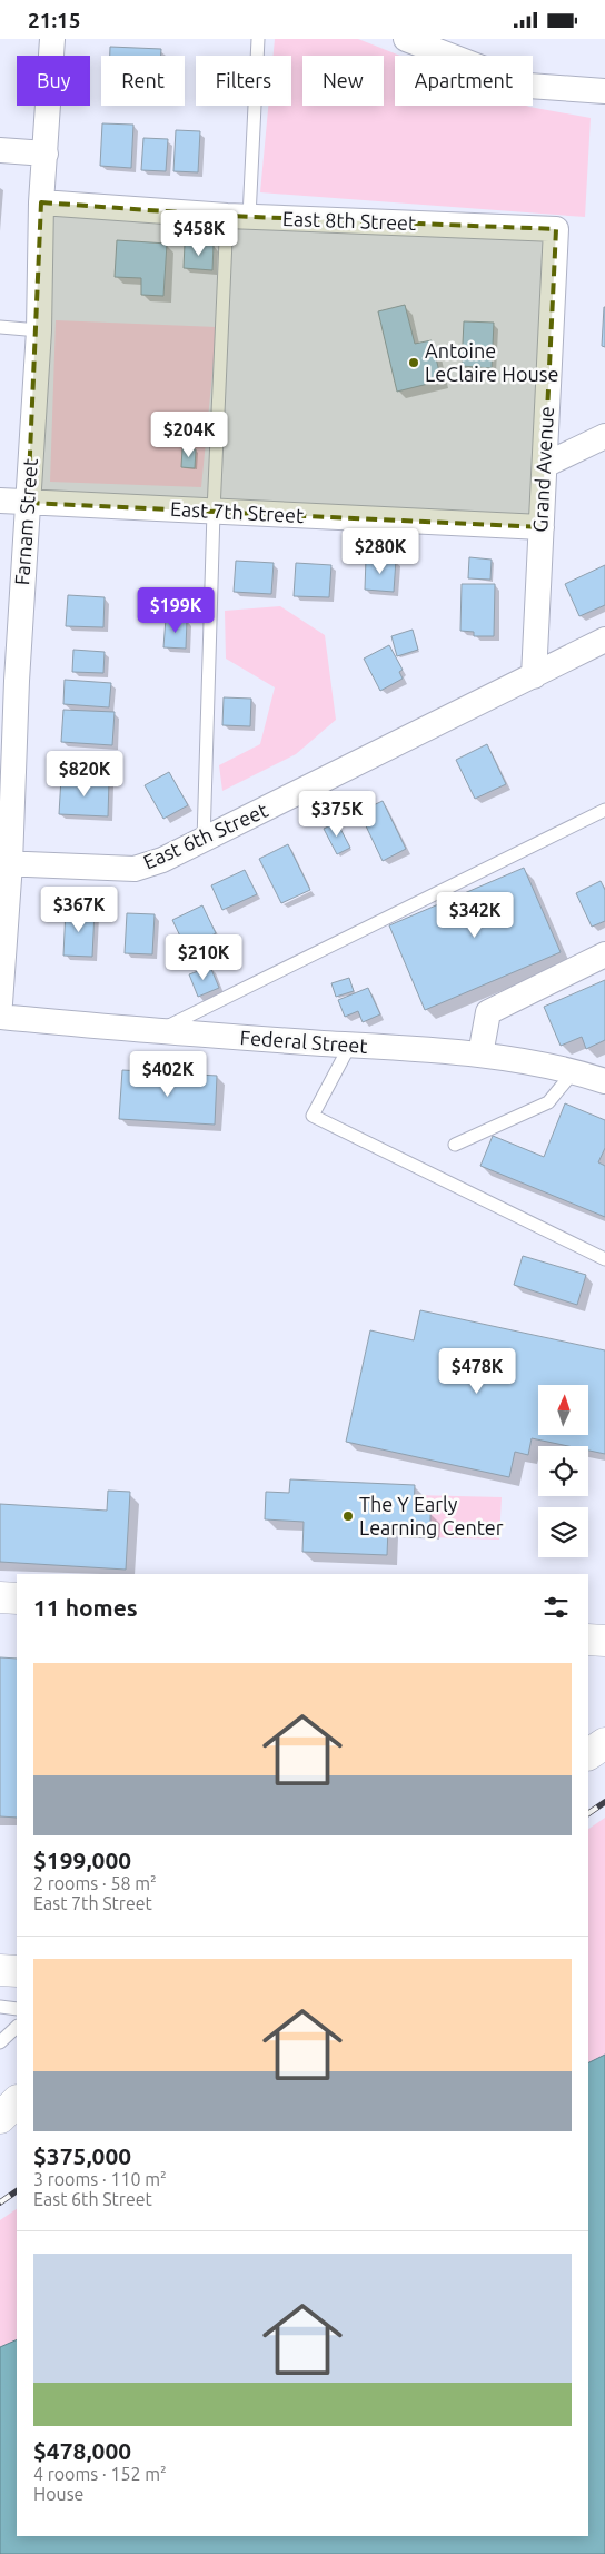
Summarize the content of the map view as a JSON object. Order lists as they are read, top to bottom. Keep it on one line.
{"streets":{"street":["East 8th Street","Grand Avenue","East 7th Street","Farnam Street","East 6th Street","Federal Street"]},"crossings":[["East 8th Street","Grand Avenue"],["East 8th Street","Farnam Street"],["Grand Avenue","East 7th Street"],["Grand Avenue","East 6th Street"],["East 7th Street","Farnam Street"],["Farnam Street","East 6th Street"]],"places":["Antoine LeClaire House","The Y Early Learning Center"],"north":"top","page":{"status":"21:15","chip":["Buy","Rent","Filters","New","Apartment"],"price":["$458K","$204K","$280K","$199K","$820K","$375K","$367K","$342K","$210K","$402K","$478K"],"heading":"11 homes","list":[{"name":"$199,000","note":"2 rooms · 58 m² · East 7th Street"},{"name":"$375,000","note":"3 rooms · 110 m² · East 6th Street"},{"name":"$478,000","note":"4 rooms · 152 m² · House"}]}}
